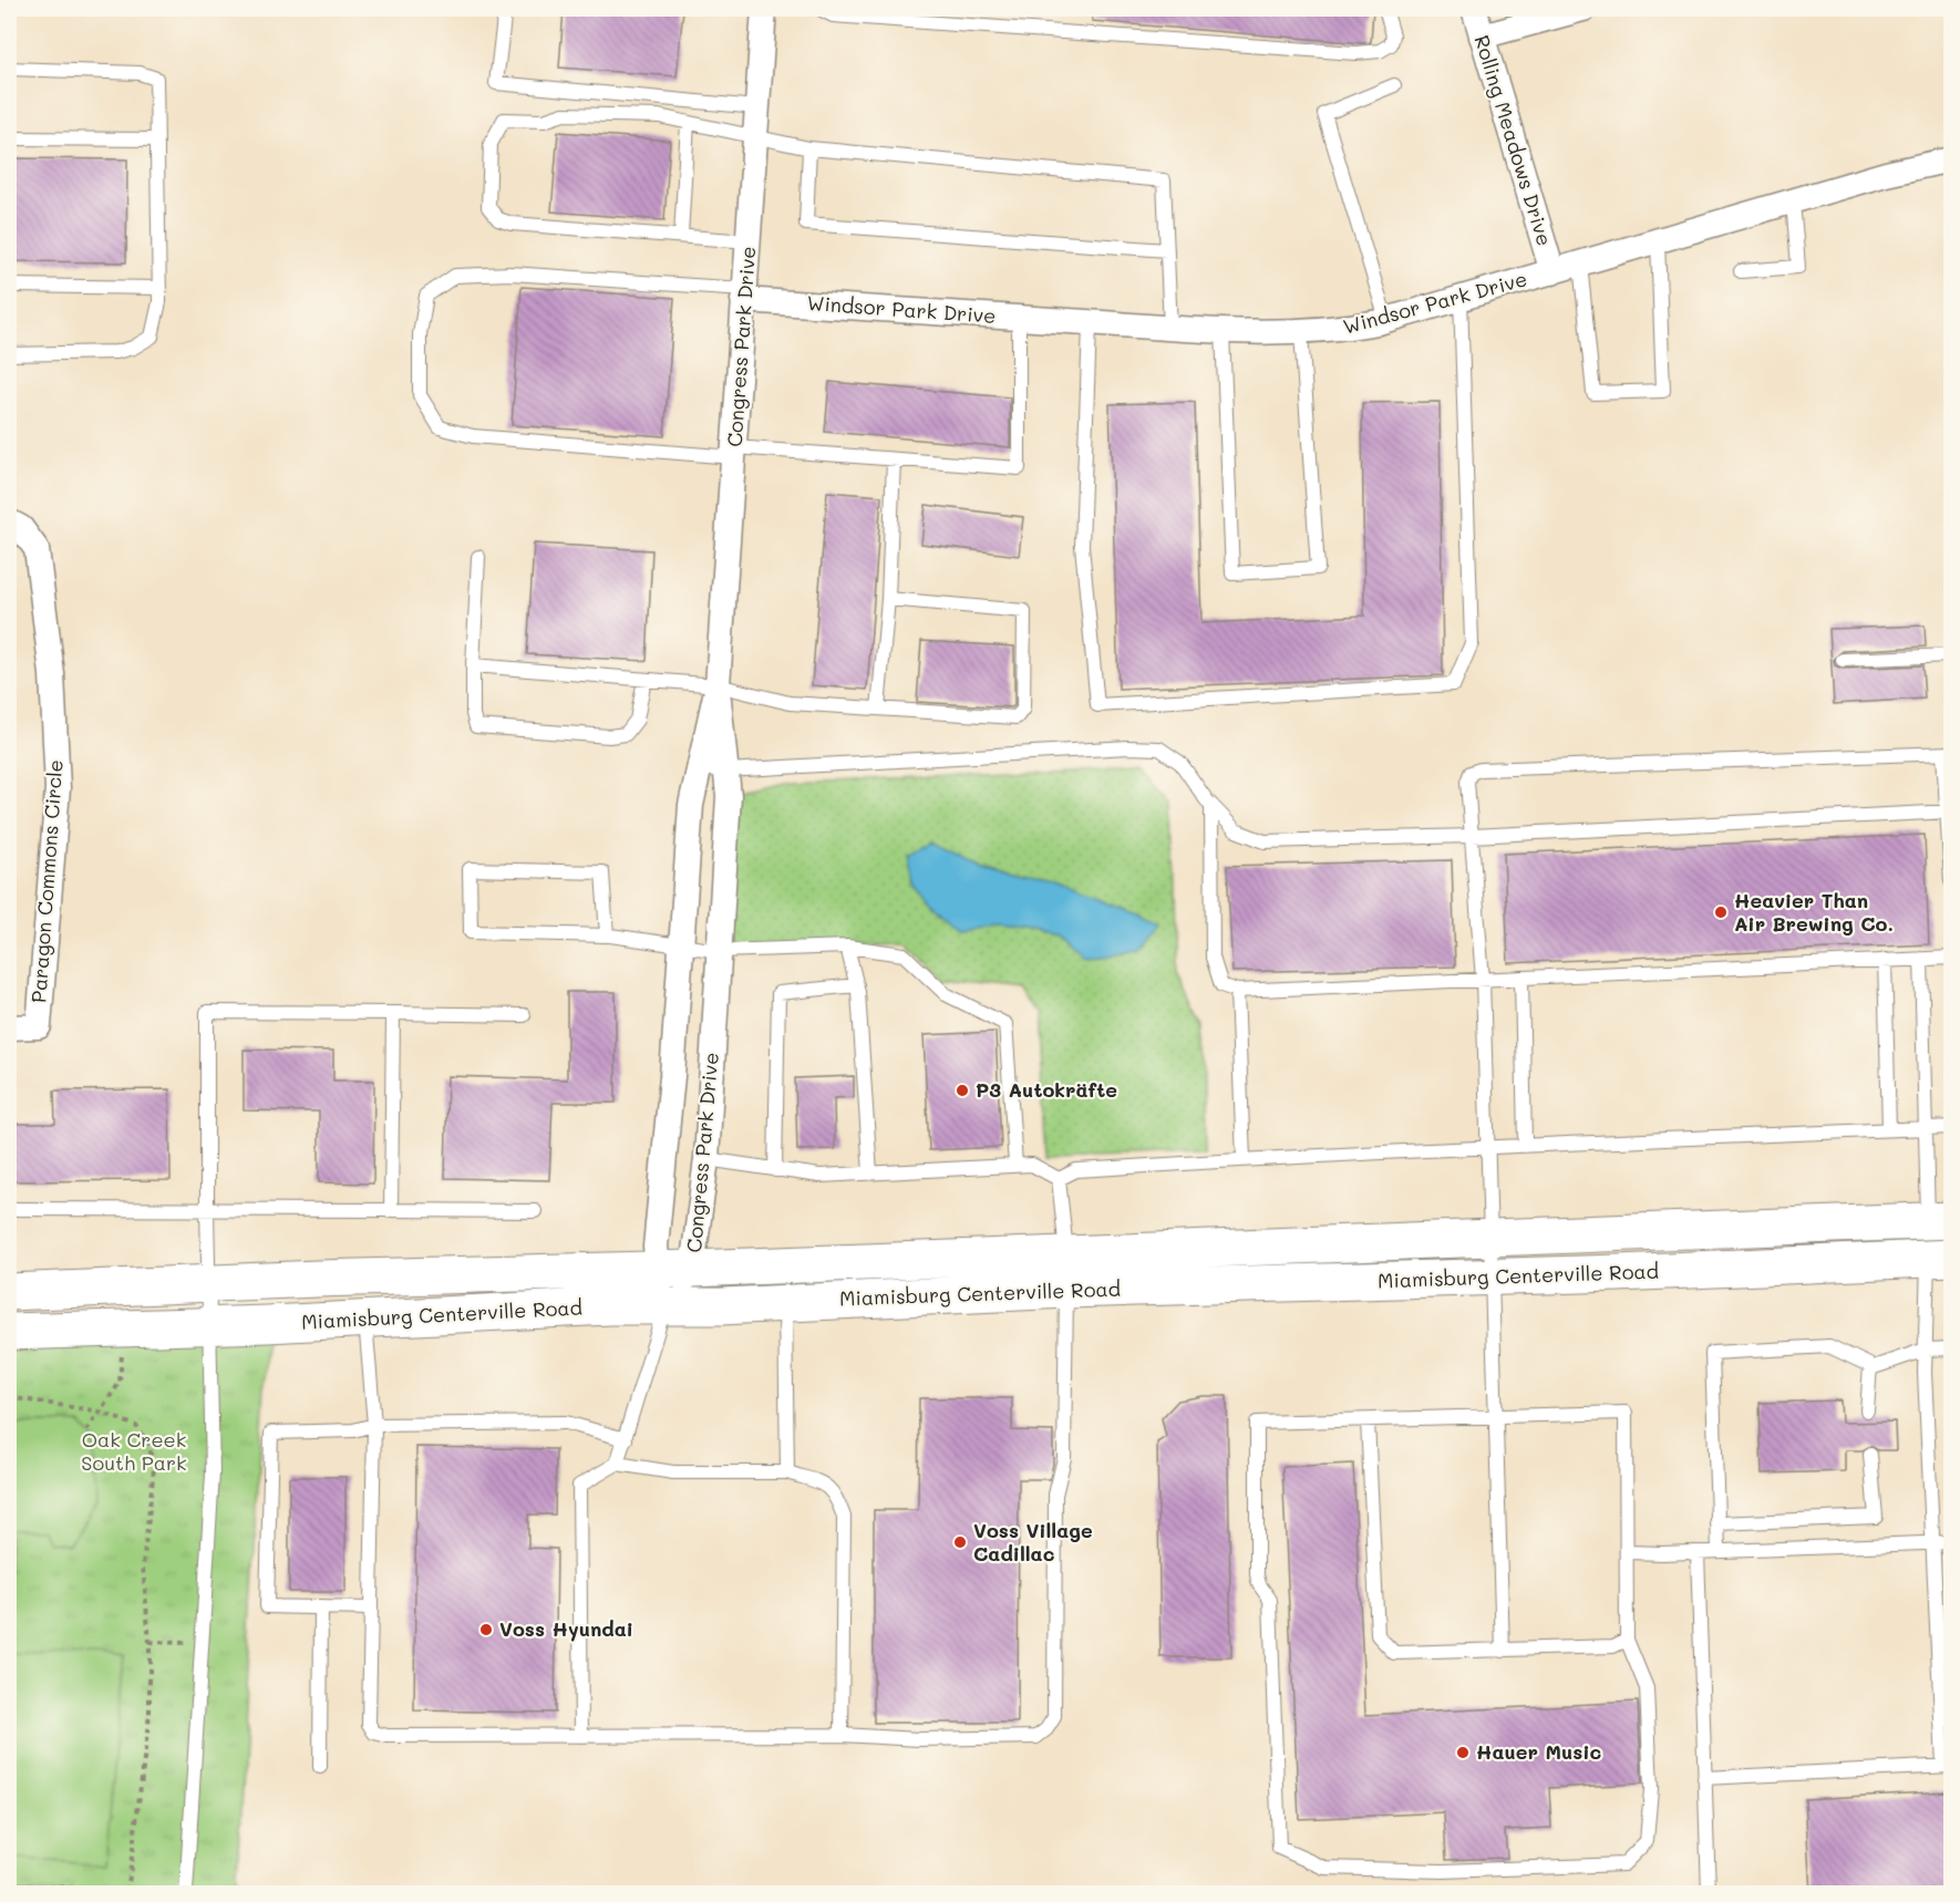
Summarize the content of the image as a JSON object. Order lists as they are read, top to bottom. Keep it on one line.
{"streets":{"main road":["Miamisburg Centerville Road"],"street":["Rolling Meadows Drive","Windsor Park Drive","Congress Park Drive","Paragon Commons Circle"]},"crossings":[["Rolling Meadows Drive","Windsor Park Drive"],["Windsor Park Drive","Congress Park Drive"],["Congress Park Drive","Miamisburg Centerville Road"]],"parks":["Oak Creek South Park"],"places":["Heavier Than Air Brewing Co.","P3 Autokräfte","Voss Village Cadillac","Voss Hyundai","Hauer Music"]}
